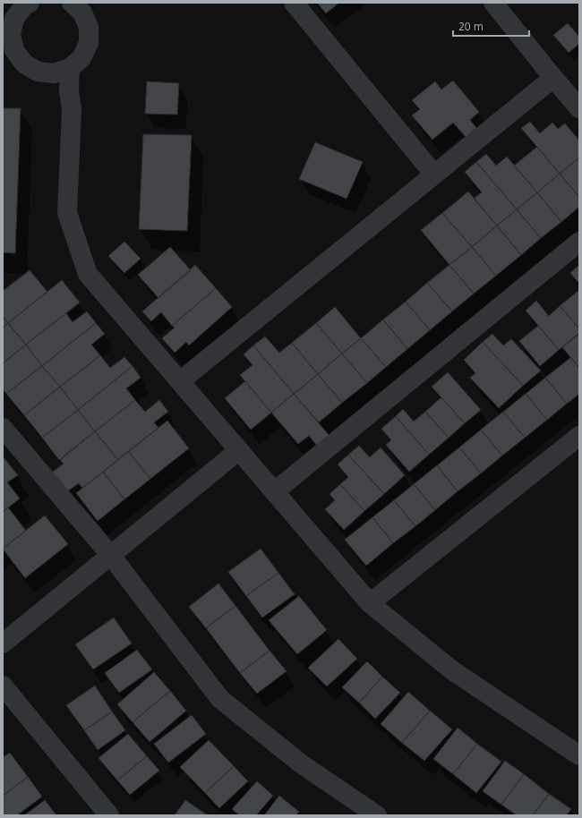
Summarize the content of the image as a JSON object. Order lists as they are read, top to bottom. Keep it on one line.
{"scale_bar":"20 m"}
